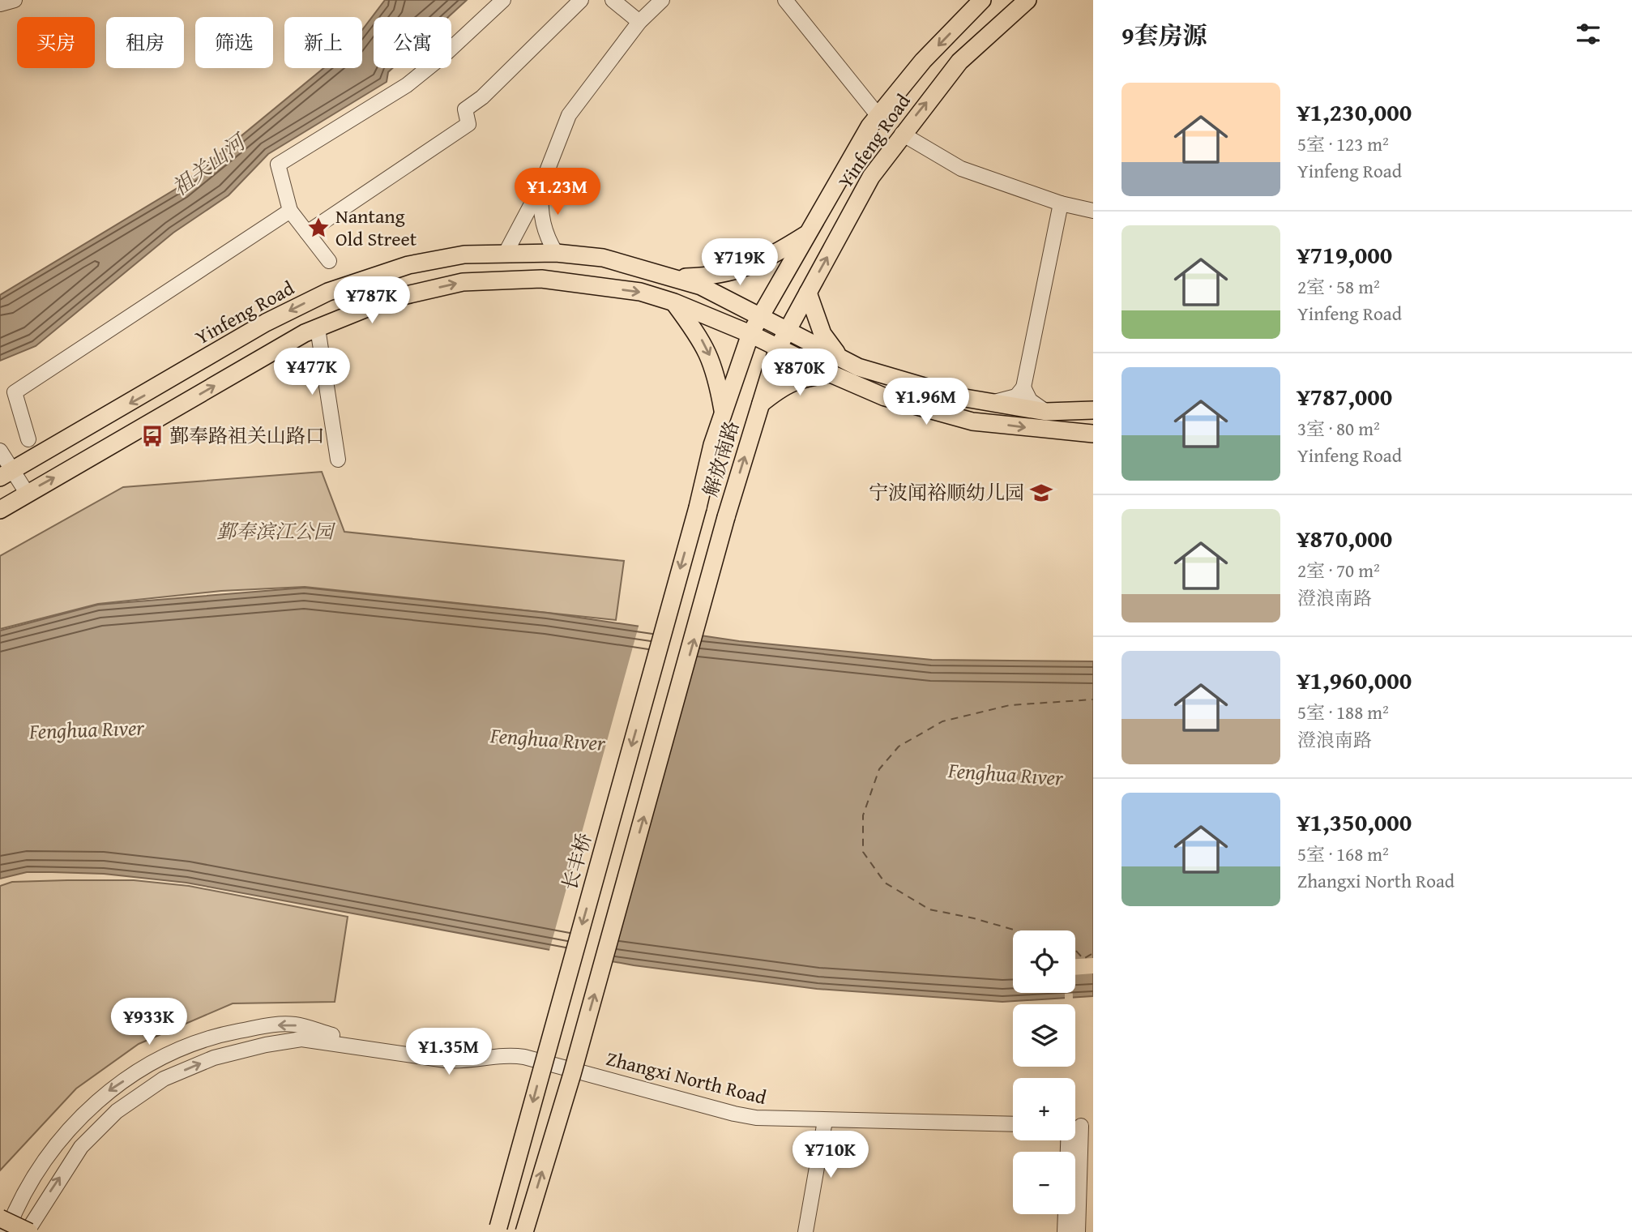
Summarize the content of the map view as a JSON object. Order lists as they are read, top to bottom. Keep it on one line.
{"streets":{"main road":["Yinfeng Road","解放南路","长丰桥"],"street":["Zhangxi North Road"]},"crossings":[["Yinfeng Road","解放南路"],["Yinfeng Road","长丰桥"]],"one_way":["解放南路","长丰桥"],"water":["祖关山河","Fenghua Rıver"],"parks":["鄞奉滨江公园"],"places":{"place":["Nantang Old Street"],"bus stop":["鄞奉路祖关山路口"],"school or university":["宁波闻裕顺幼儿园"]},"page":{"heading":"9套房源","chip":["买房","租房","筛选","新上","公寓"],"list":[{"name":"¥1,230,000","note":"5室 · 123 m² · Yinfeng Road"},{"name":"¥719,000","note":"2室 · 58 m² · Yinfeng Road"},{"name":"¥787,000","note":"3室 · 80 m² · Yinfeng Road"},{"name":"¥870,000","note":"2室 · 70 m² · 澄浪南路"},{"name":"¥1,960,000","note":"5室 · 188 m² · 澄浪南路"},{"name":"¥1,350,000","note":"5室 · 168 m² · Zhangxi North Road"}],"price":["¥1.23M","¥719K","¥787K","¥477K","¥870K","¥1.96M","¥933K","¥1.35M","¥710K"],"map_buttons":["+","−"]}}
